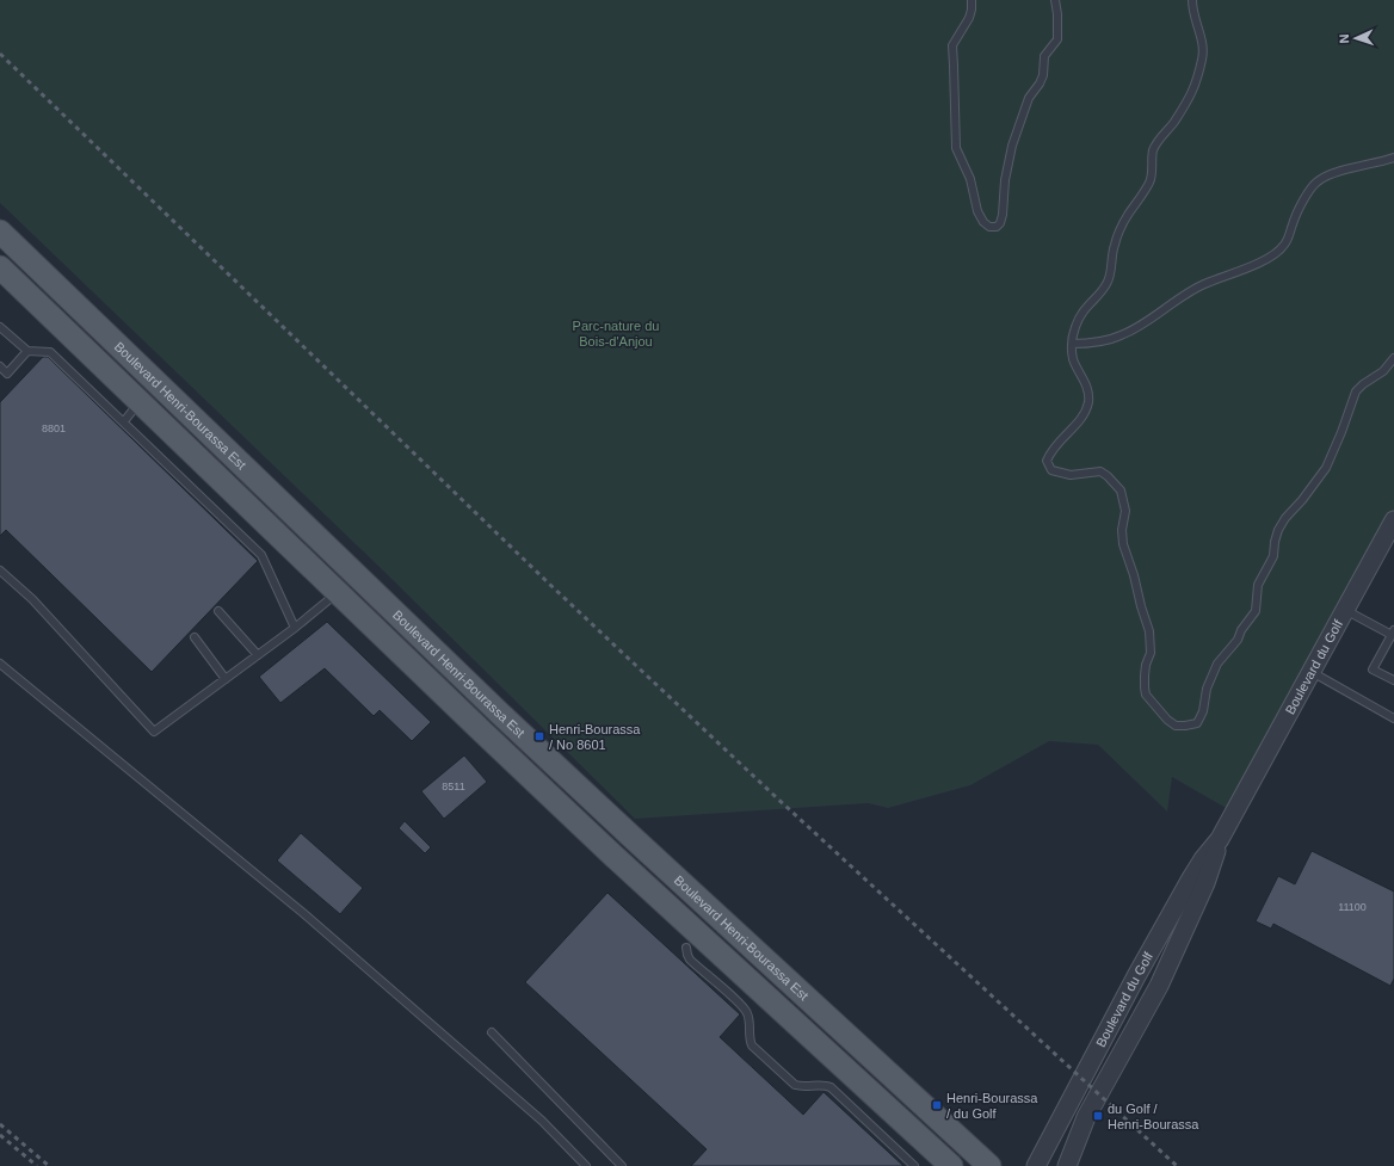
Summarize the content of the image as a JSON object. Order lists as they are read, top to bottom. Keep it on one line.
{"streets":{"main road":["Boulevard Henri-Bourassa Est"],"street":["Boulevard du Golf"]},"parks":["Parc-nature du Bois-d'Anjou"],"places":{"transit":["Henri-Bourassa / No 8601","Henri-Bourassa / du Golf","du Golf / Henri-Bourassa"]},"house_numbers":["8801","8511","11100"],"north":"left"}
